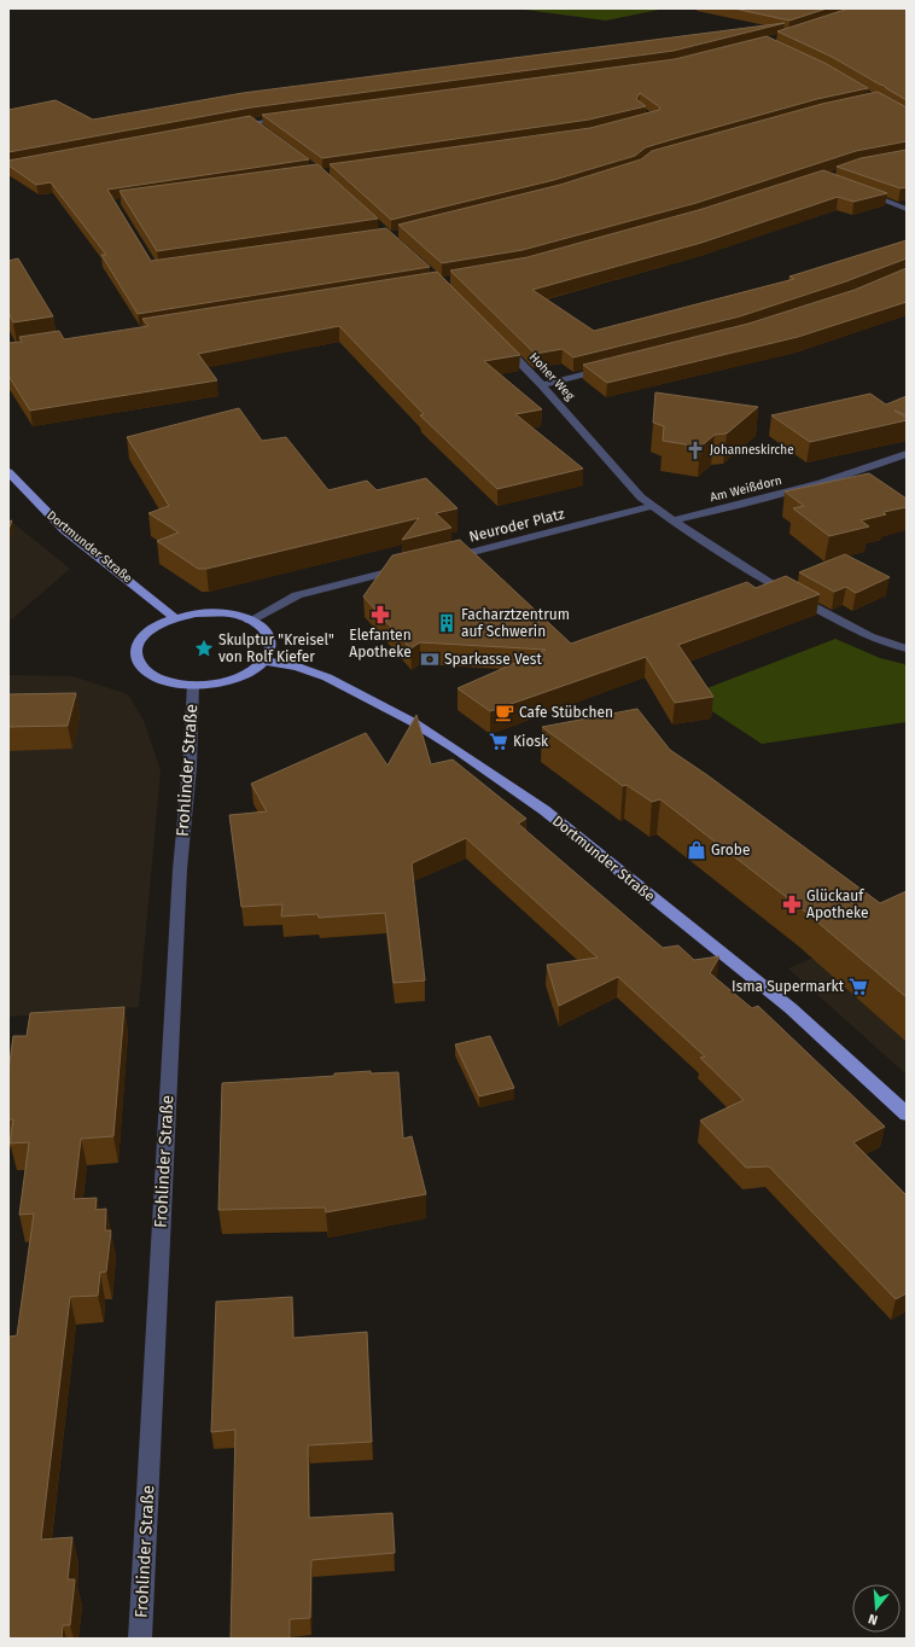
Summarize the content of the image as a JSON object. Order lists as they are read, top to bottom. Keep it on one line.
{"streets":{"main road":["Dortmunder Straße"],"street":["Hoher Weg","Am Weißdorn","Neuroder Platz","Frohlinder Straße"]},"crossings":[["Hoher Weg","Am Weißdorn"],["Hoher Weg","Neuroder Platz"]],"places":{"church":["Johanneskirche"],"pharmacy":["Elefanten Apotheke","Glückauf Apotheke"],"building":["Facharztzentrum auf Schwerin"],"place":["Skulptur \"Kreisel\" von Rolf Kiefer"],"bank":["Sparkasse Vest"],"cafe":["Cafe Stübchen"],"supermarket":["Kiosk","Isma Supermarkt"],"shop":["Grobe"]},"north":"bottom"}
